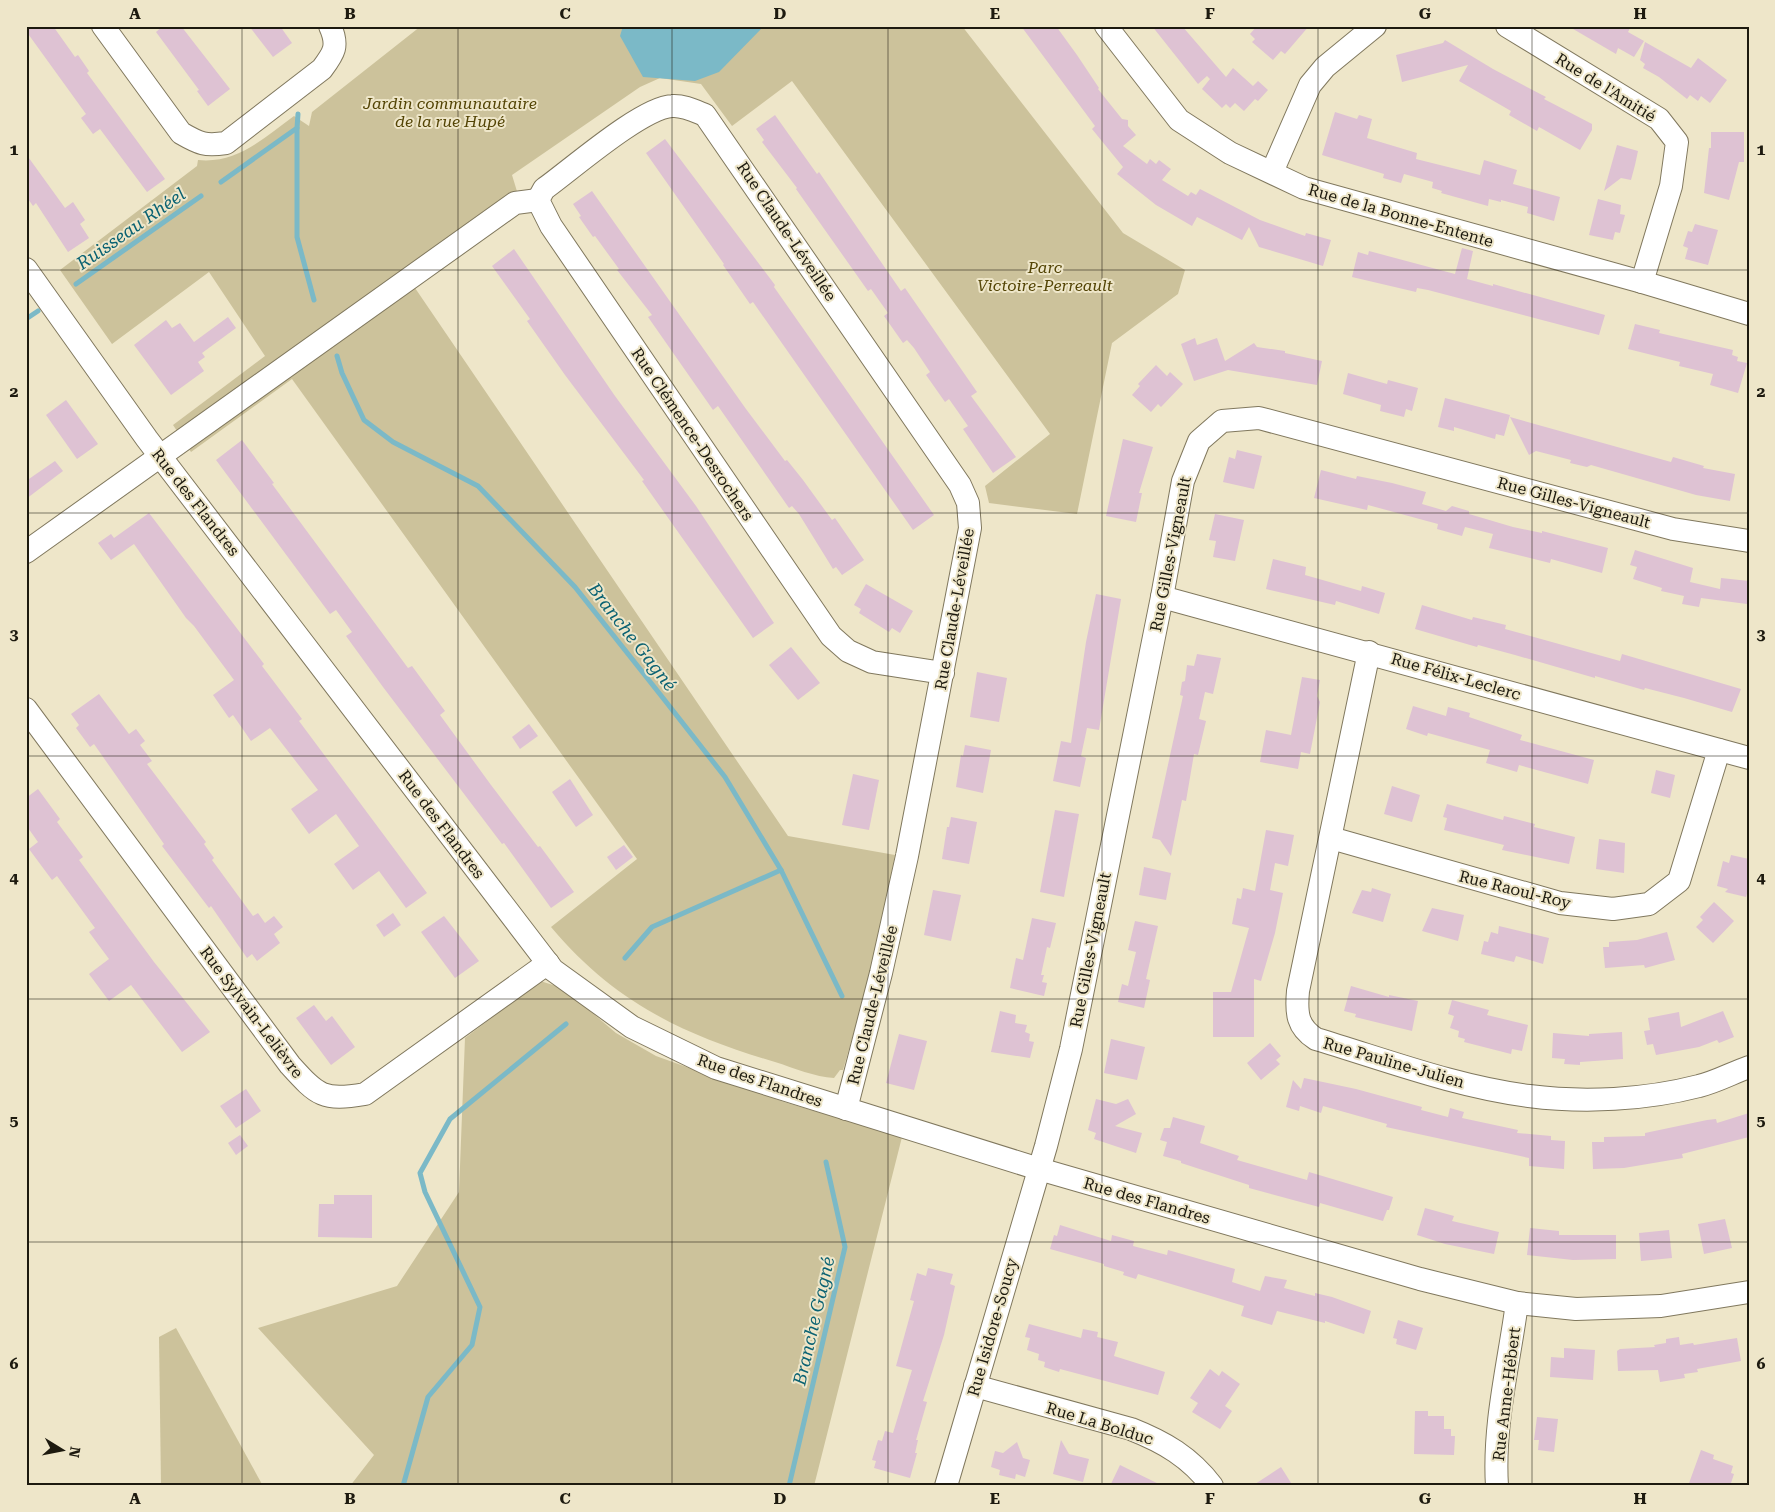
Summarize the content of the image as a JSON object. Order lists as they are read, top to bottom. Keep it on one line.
{"streets":{"street":["Rue de l'Amitié","Rue de la Bonne-Entente","Rue Claude-Léveillée","Rue Clémence-Desrochers","Rue des Flandres","Rue Gilles-Vigneault","Rue Félix-Leclerc","Rue Raoul-Roy","Rue Sylvain-Lelièvre","Rue Pauline-Julien","Rue Isidore-Soucy","Rue Anne-Hébert","Rue La Bolduc"]},"crossings":[["Rue de l'Amitié","Rue de la Bonne-Entente"],["Rue Claude-Léveillée","Rue Clémence-Desrochers"],["Rue Claude-Léveillée","Rue des Flandres"],["Rue des Flandres","Rue Gilles-Vigneault"],["Rue des Flandres","Rue Sylvain-Lelièvre"],["Rue des Flandres","Rue Isidore-Soucy"],["Rue des Flandres","Rue Anne-Hébert"],["Rue Gilles-Vigneault","Rue Félix-Leclerc"],["Rue Gilles-Vigneault","Rue Isidore-Soucy"],["Rue Félix-Leclerc","Rue Raoul-Roy"],["Rue Félix-Leclerc","Rue Pauline-Julien"],["Rue Raoul-Roy","Rue Pauline-Julien"],["Rue Isidore-Soucy","Rue La Bolduc"]],"water":["Ruisseau Rhéel","Branche Gagné"],"parks":["Jardin communautaire de la rue Hupé","Parc Victoire-Perreault"],"north":"right","grid":{"columns":["A","B","C","D","E","F","G","H"],"rows":["1","2","3","4","5","6"]}}
